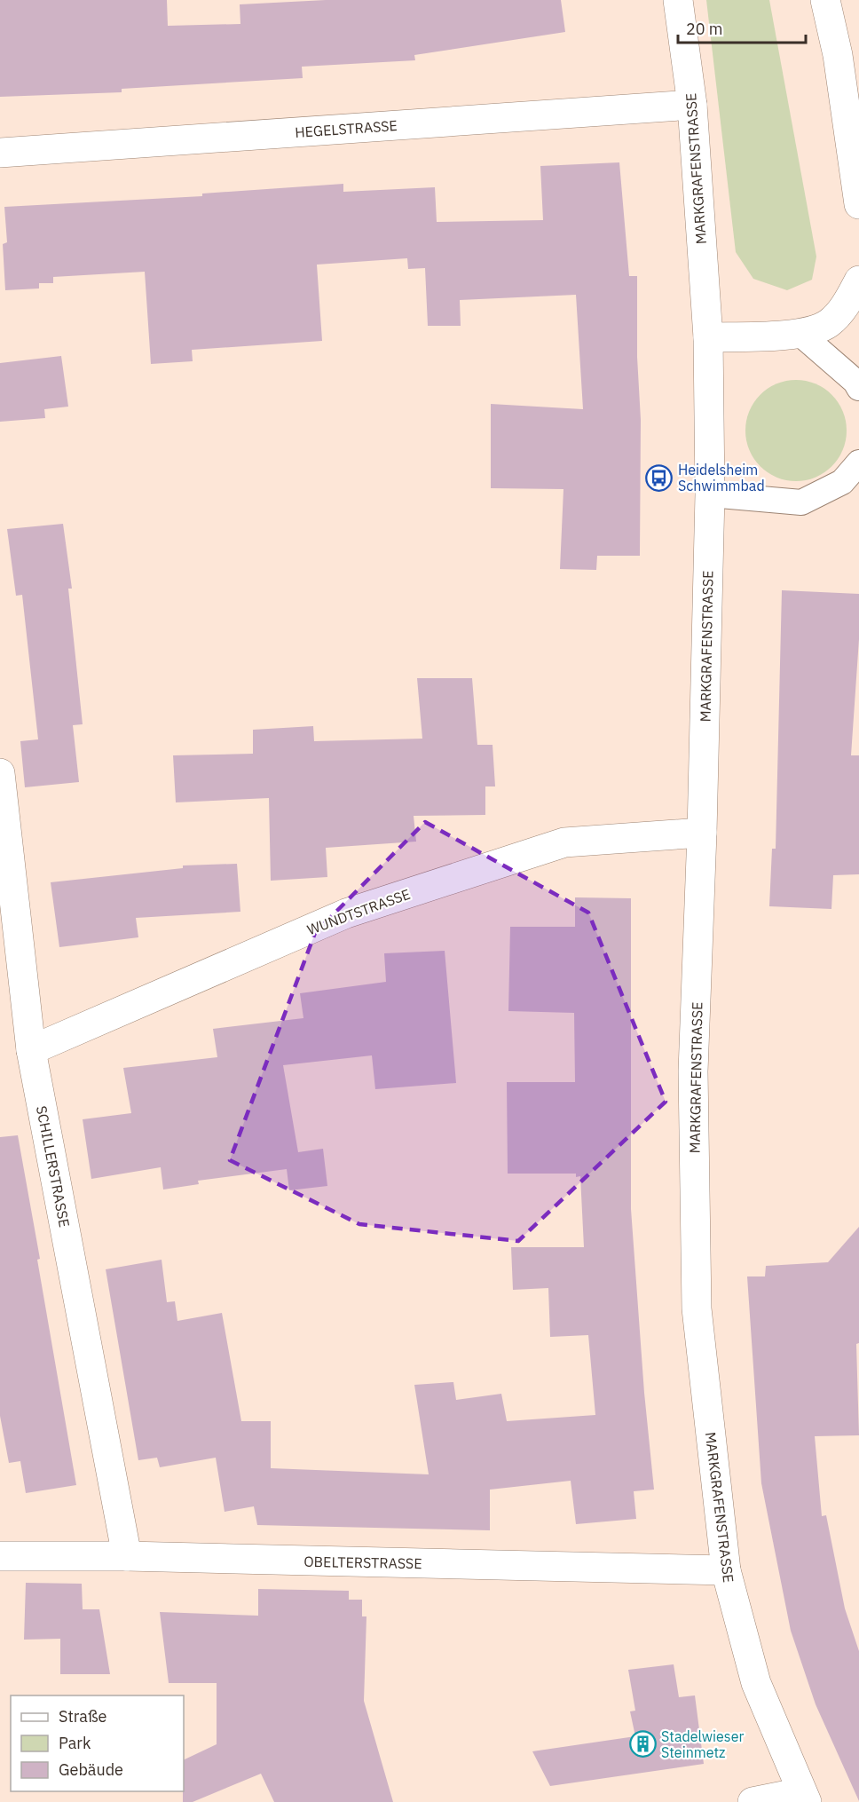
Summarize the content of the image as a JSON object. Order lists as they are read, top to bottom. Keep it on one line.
{"streets":{"street":["HEGELSTRASSE","MARKGRAFENSTRASSE","WUNDTSTRASSE","SCHILLERSTRASSE","OBELTERSTRASSE"]},"crossings":[["HEGELSTRASSE","MARKGRAFENSTRASSE"],["MARKGRAFENSTRASSE","WUNDTSTRASSE"],["MARKGRAFENSTRASSE","OBELTERSTRASSE"],["WUNDTSTRASSE","SCHILLERSTRASSE"],["SCHILLERSTRASSE","OBELTERSTRASSE"]],"places":{"bus stop":["Heidelsheim Schwimmbad"],"building":["Stadelwieser Steinmetz"]},"legend":["Straße","Park","Gebäude"],"scale_bar":"20 m"}
